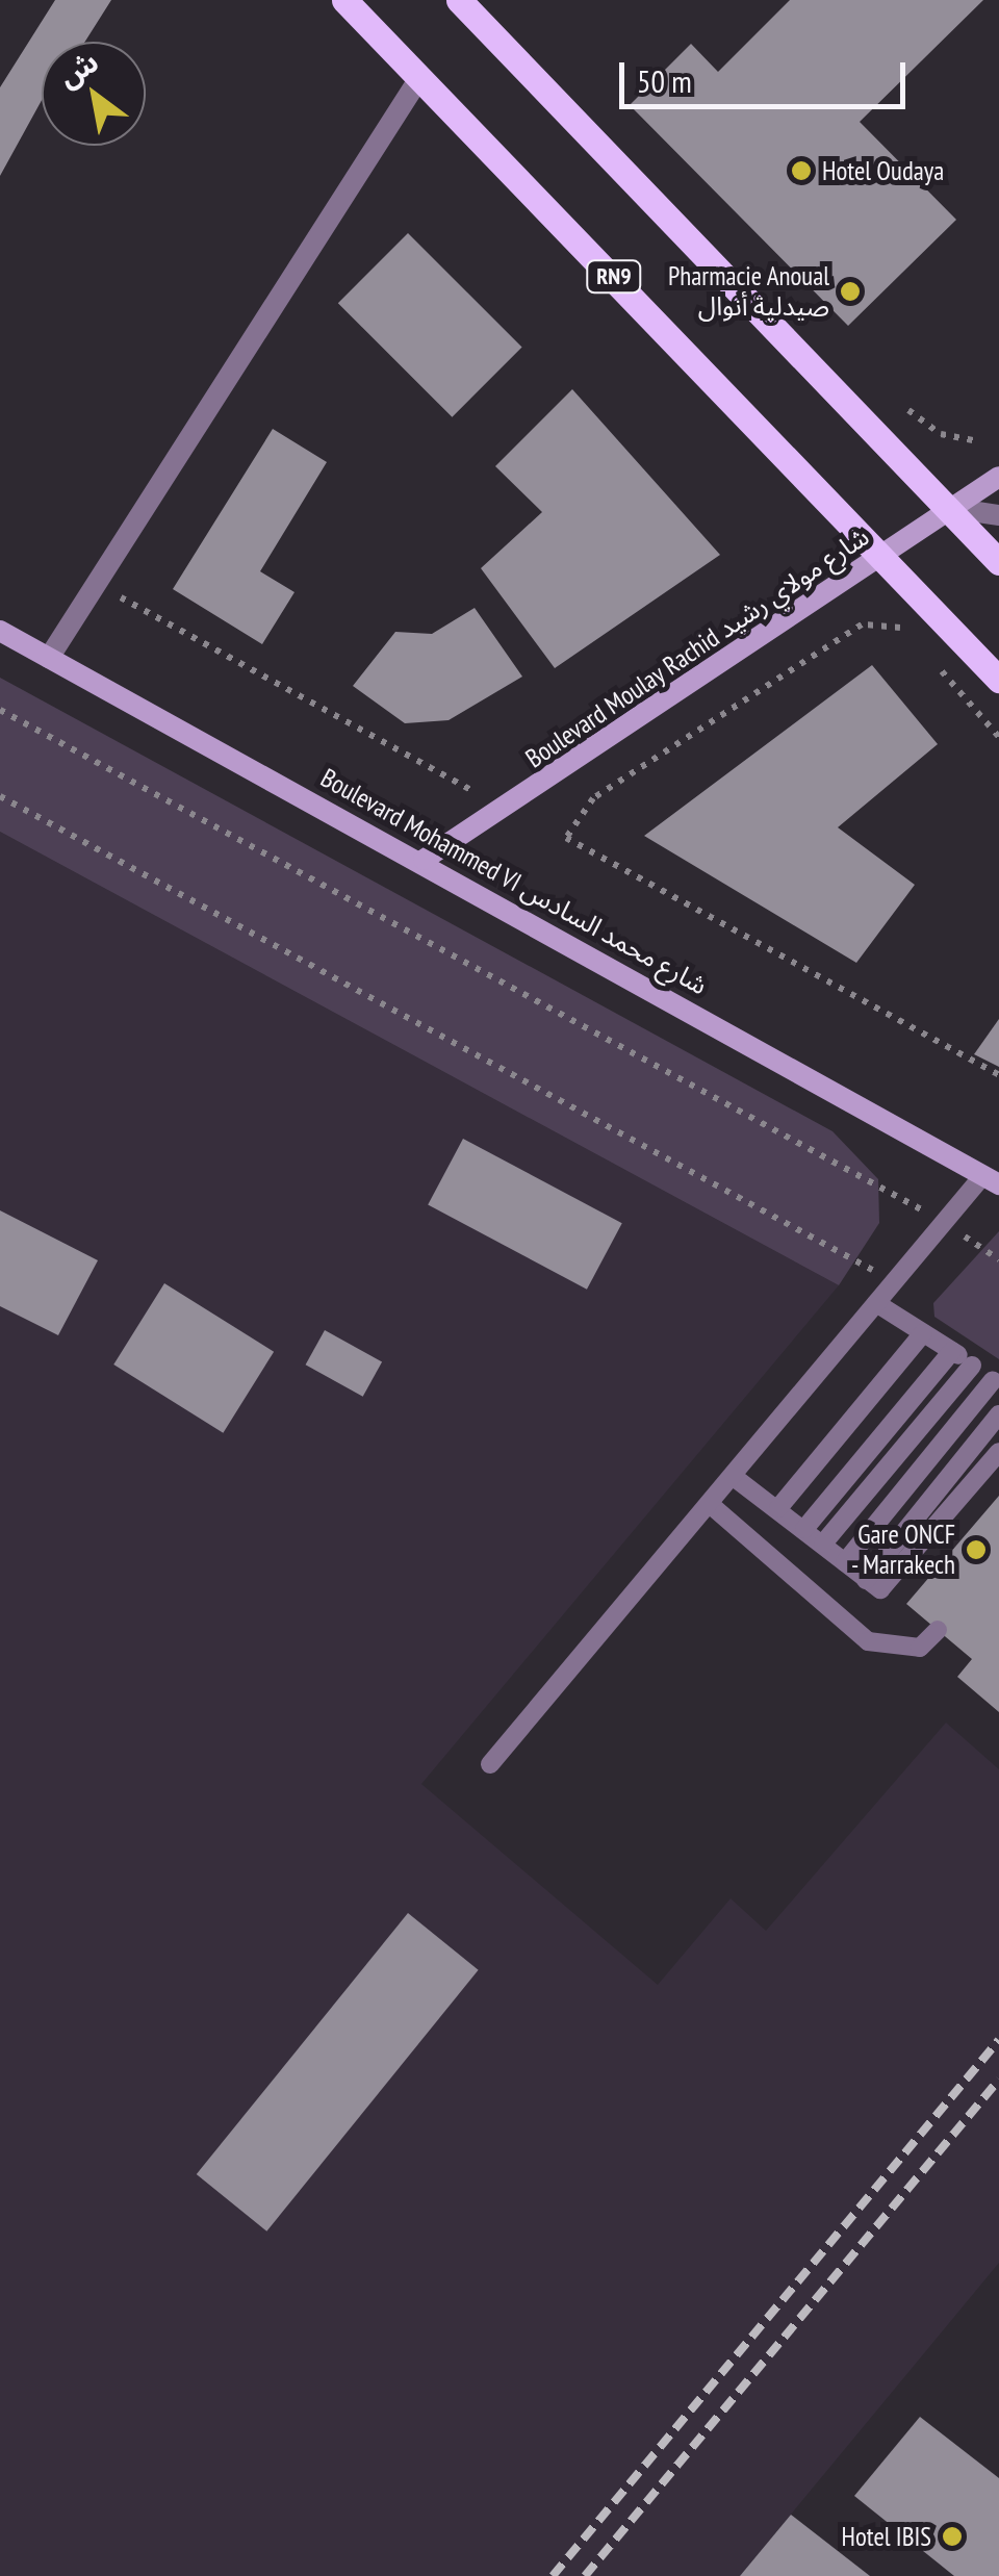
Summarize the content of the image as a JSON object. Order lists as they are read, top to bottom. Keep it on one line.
{"streets":{"main road":["RN9"],"street":["Boulevard Moulay Rachid شارع مولاي رشيد","Boulevard Mohammed VI شارع محمد السادس"]},"crossings":[["RN9","Boulevard Moulay Rachid شارع مولاي رشيد"],["Boulevard Moulay Rachid شارع مولاي رشيد","Boulevard Mohammed VI شارع محمد السادس"]],"places":["Hotel Oudaya","Pharmacie Anoual صيدلية أنوال","Gare ONCF - Marrakech","Hotel IBIS"],"scale_bar":"50 m","north":"top left"}
